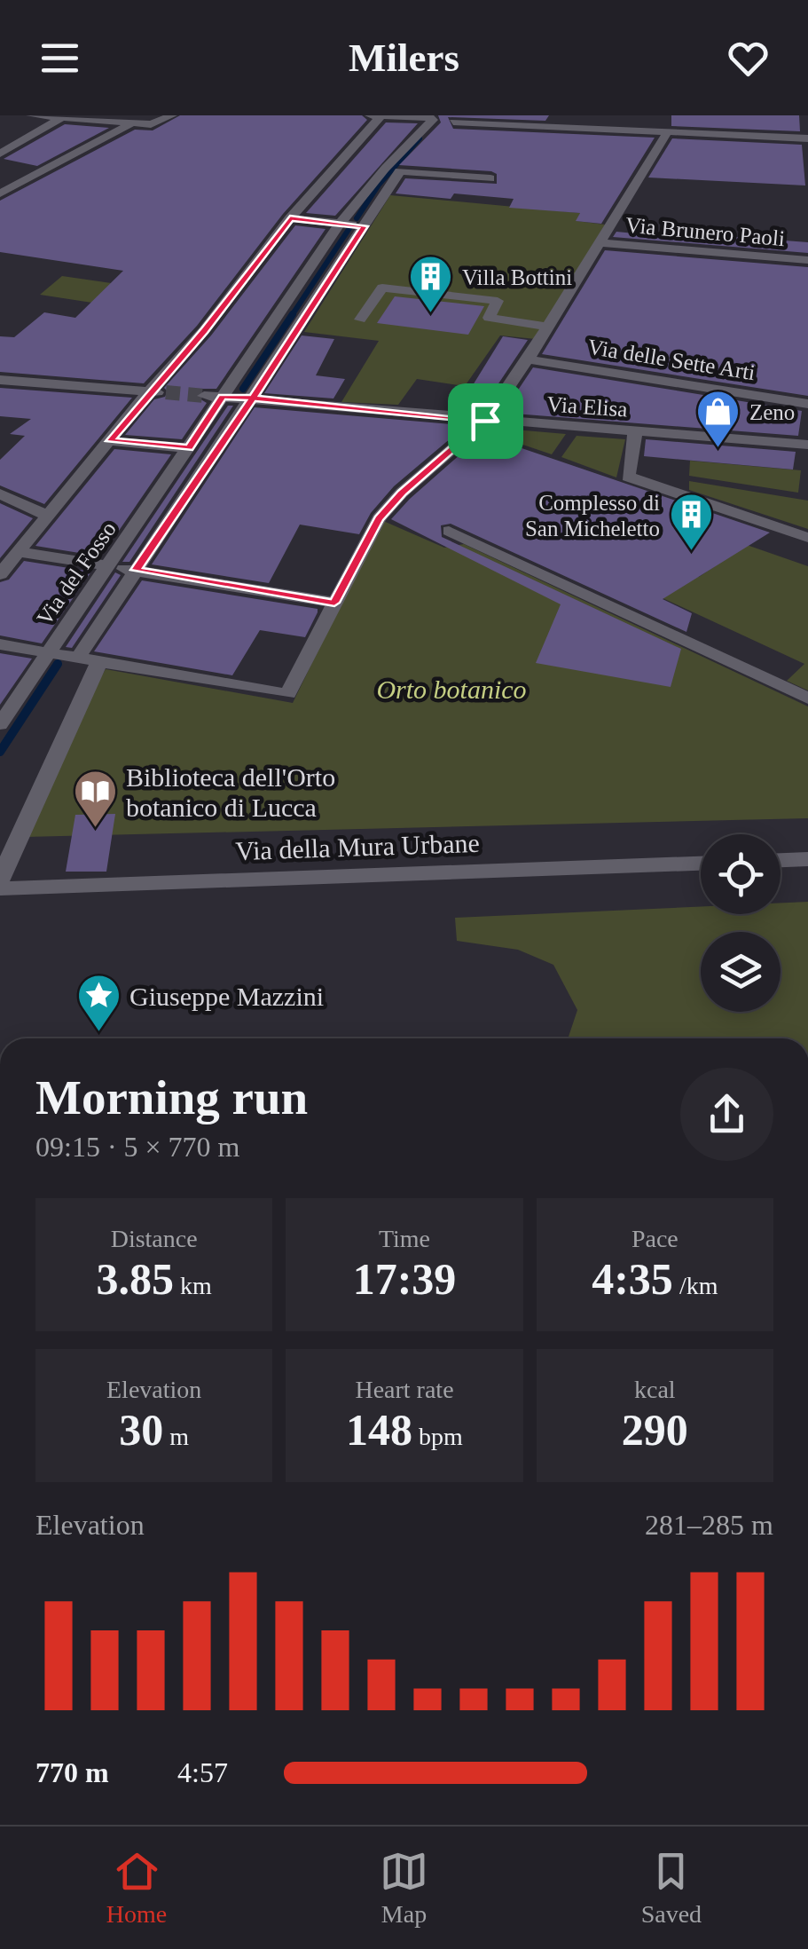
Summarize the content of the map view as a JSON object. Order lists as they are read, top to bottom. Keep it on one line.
{"streets":{"street":["Via Brunero Paoli","Via delle Sette Arti","Via Elisa","Via del Fosso","Via della Mura Urbane"]},"crossings":[["Via Elisa","Via del Fosso"]],"parks":["Orto botanico"],"places":{"building":["Villa Bottini","Complesso di San Micheletto"],"shop":["Zeno"],"library":["Biblioteca dell'Orto botanico di Lucca"],"place":["Giuseppe Mazzini"]},"page":{"header":"Milers","heading":["Morning run","09:15 · 5 × 770 m"],"stats":[["Distance","3.85 km"],["Time","17:39"],["Pace","4:35 /km"],["Elevation","30 m"],["Heart rate","148 bpm"],["kcal","290"]],"chart":["Elevation","281–285 m"],"list":[{"name":"770 m","note":"4:57"}],"tabs":["Home","Map","Saved"]}}
